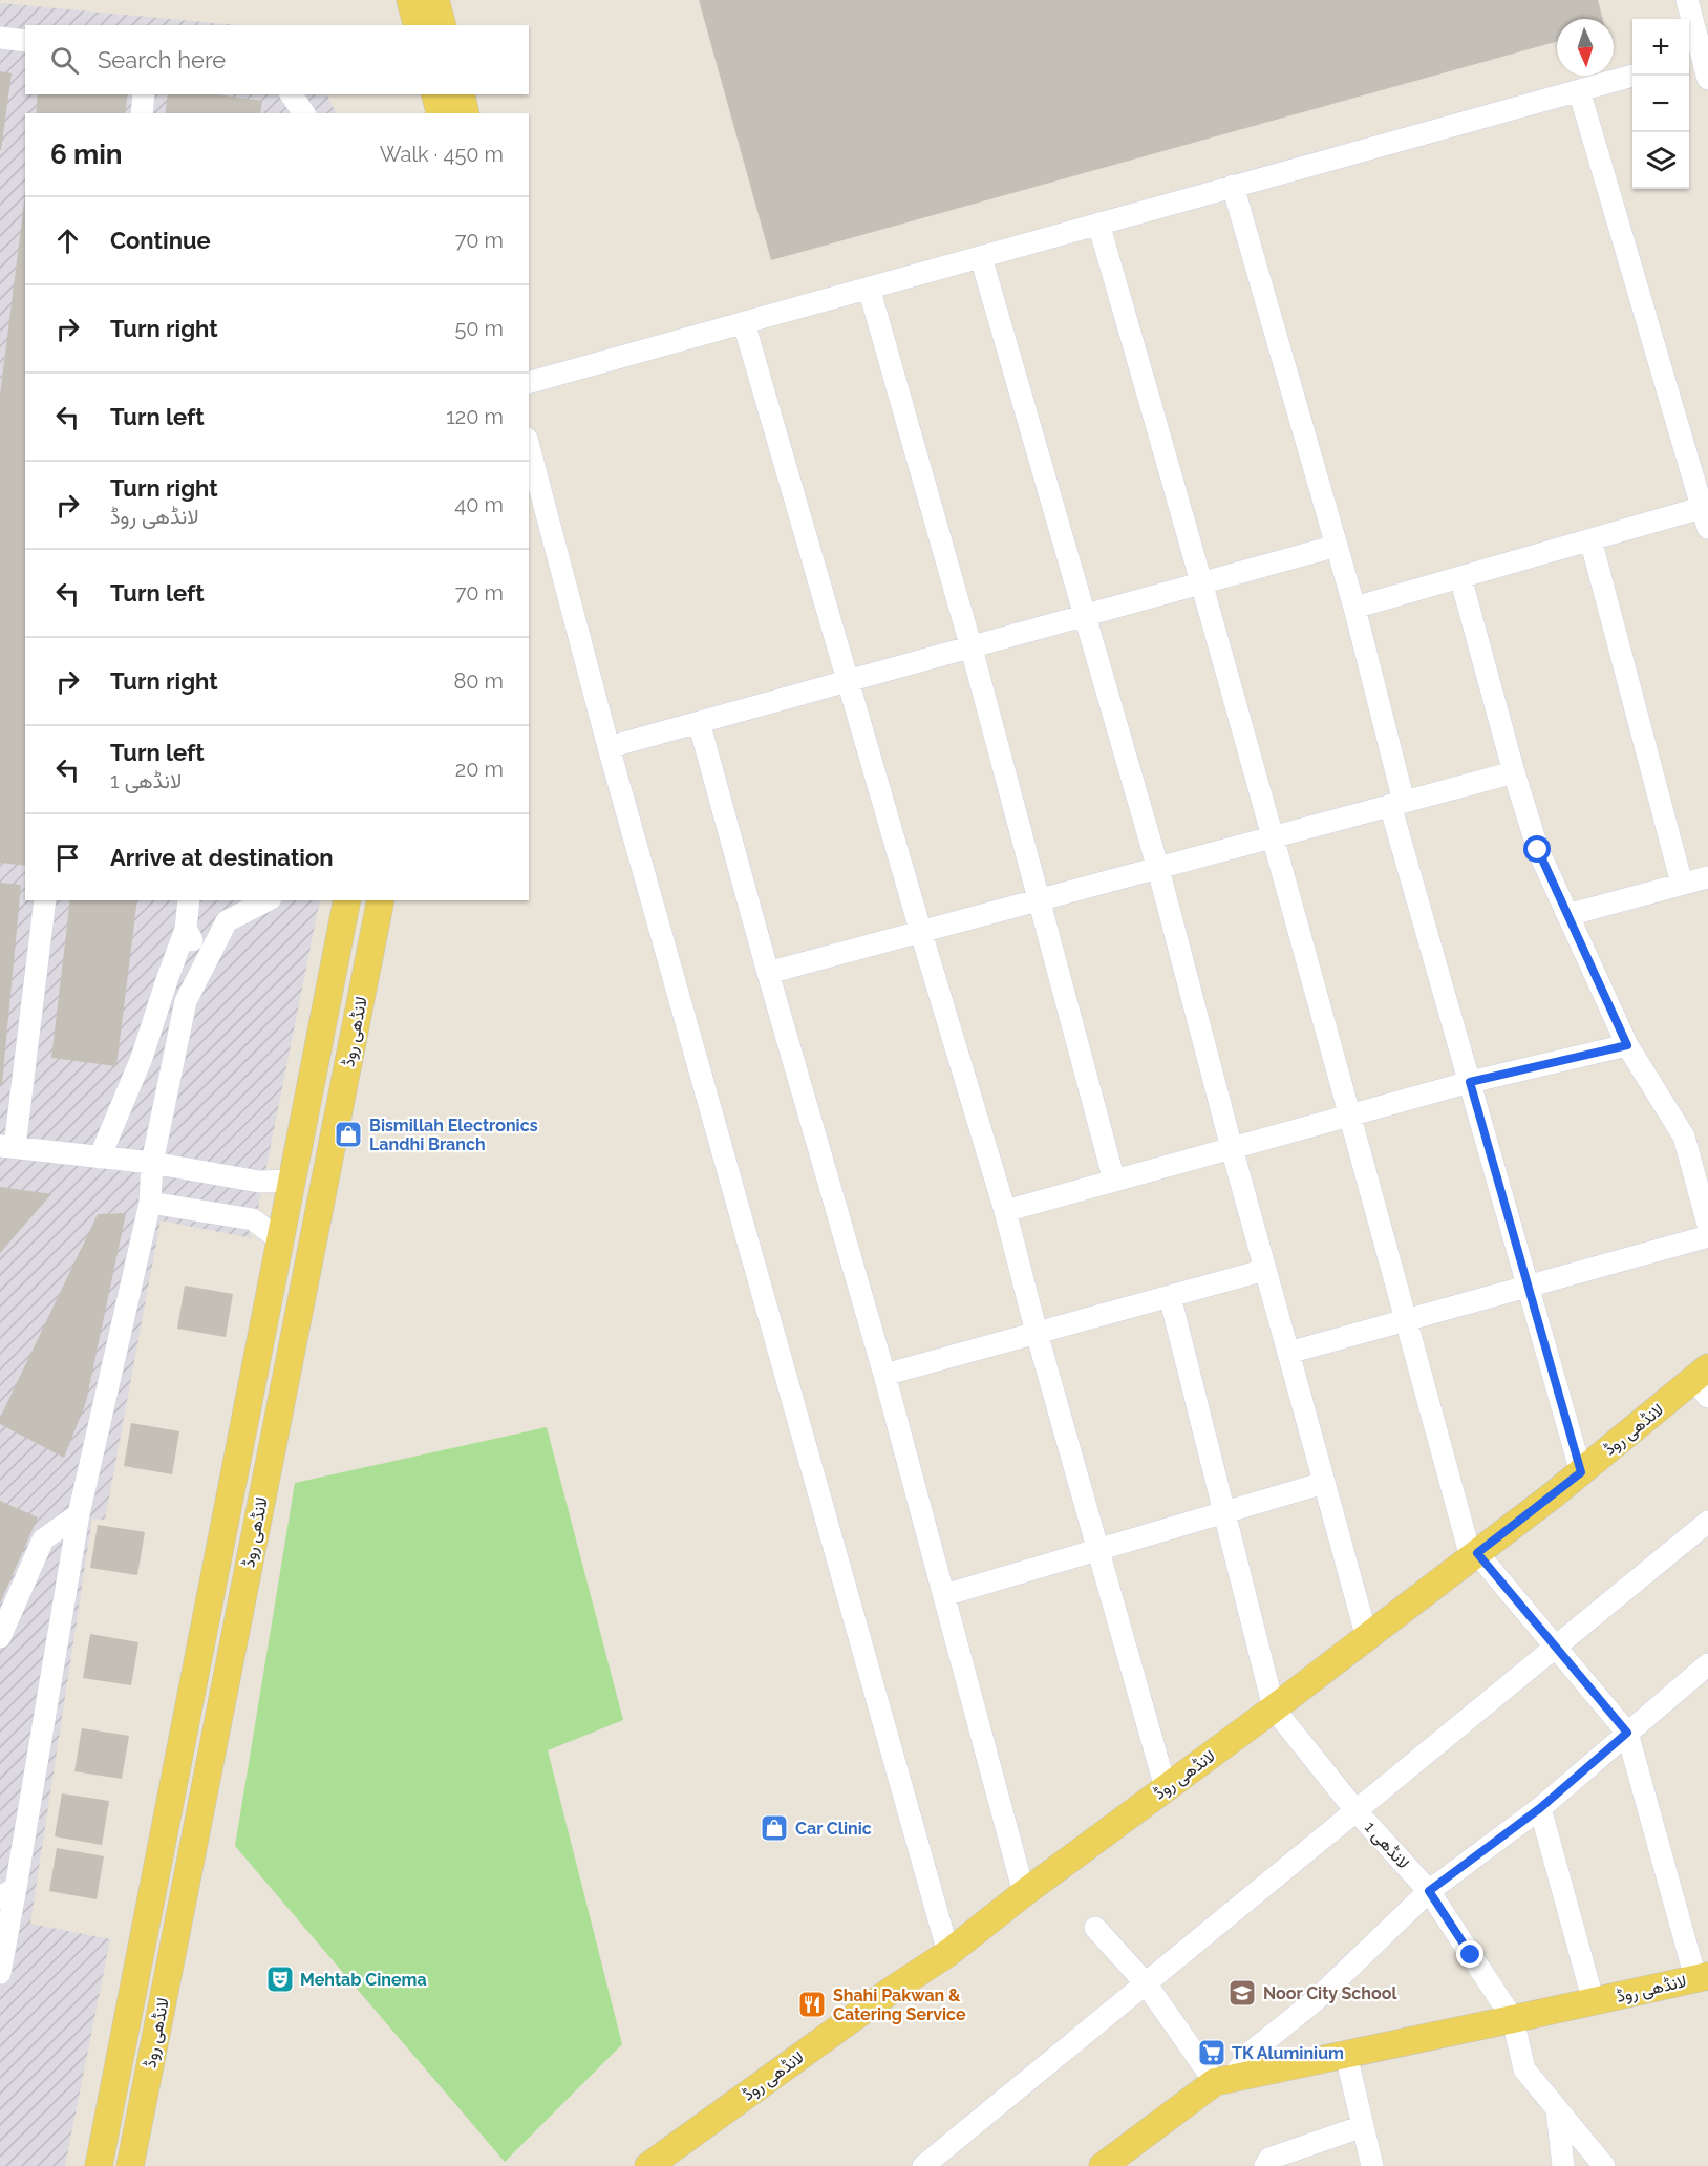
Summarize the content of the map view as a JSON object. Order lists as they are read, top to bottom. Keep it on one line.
{"streets":{"main road":["لانڈھی روڈ"],"street":["لانڈھی 1"]},"crossings":[["لانڈھی روڈ","لانڈھی 1"]],"places":{"shop":["Bismillah Electronics Landhi Branch","Car Clinic"],"theatre":["Mehtab Cinema"],"school or university":["Noor City School"],"restaurant":["Shahi Pakwan & Catering Service"],"supermarket":["TK Aluminium"]},"north":"bottom","page":{"map_buttons":["+","−"],"search":"Search here","heading":["6 min","Walk · 450 m"],"list":[["Continue","70 m"],["Turn right","50 m"],["Turn left","120 m"],["Turn right","لانڈھی روڈ","40 m"],["Turn left","70 m"],["Turn right","80 m"],["Turn left","لانڈھی 1","20 m"],"Arrive at destination"]}}
